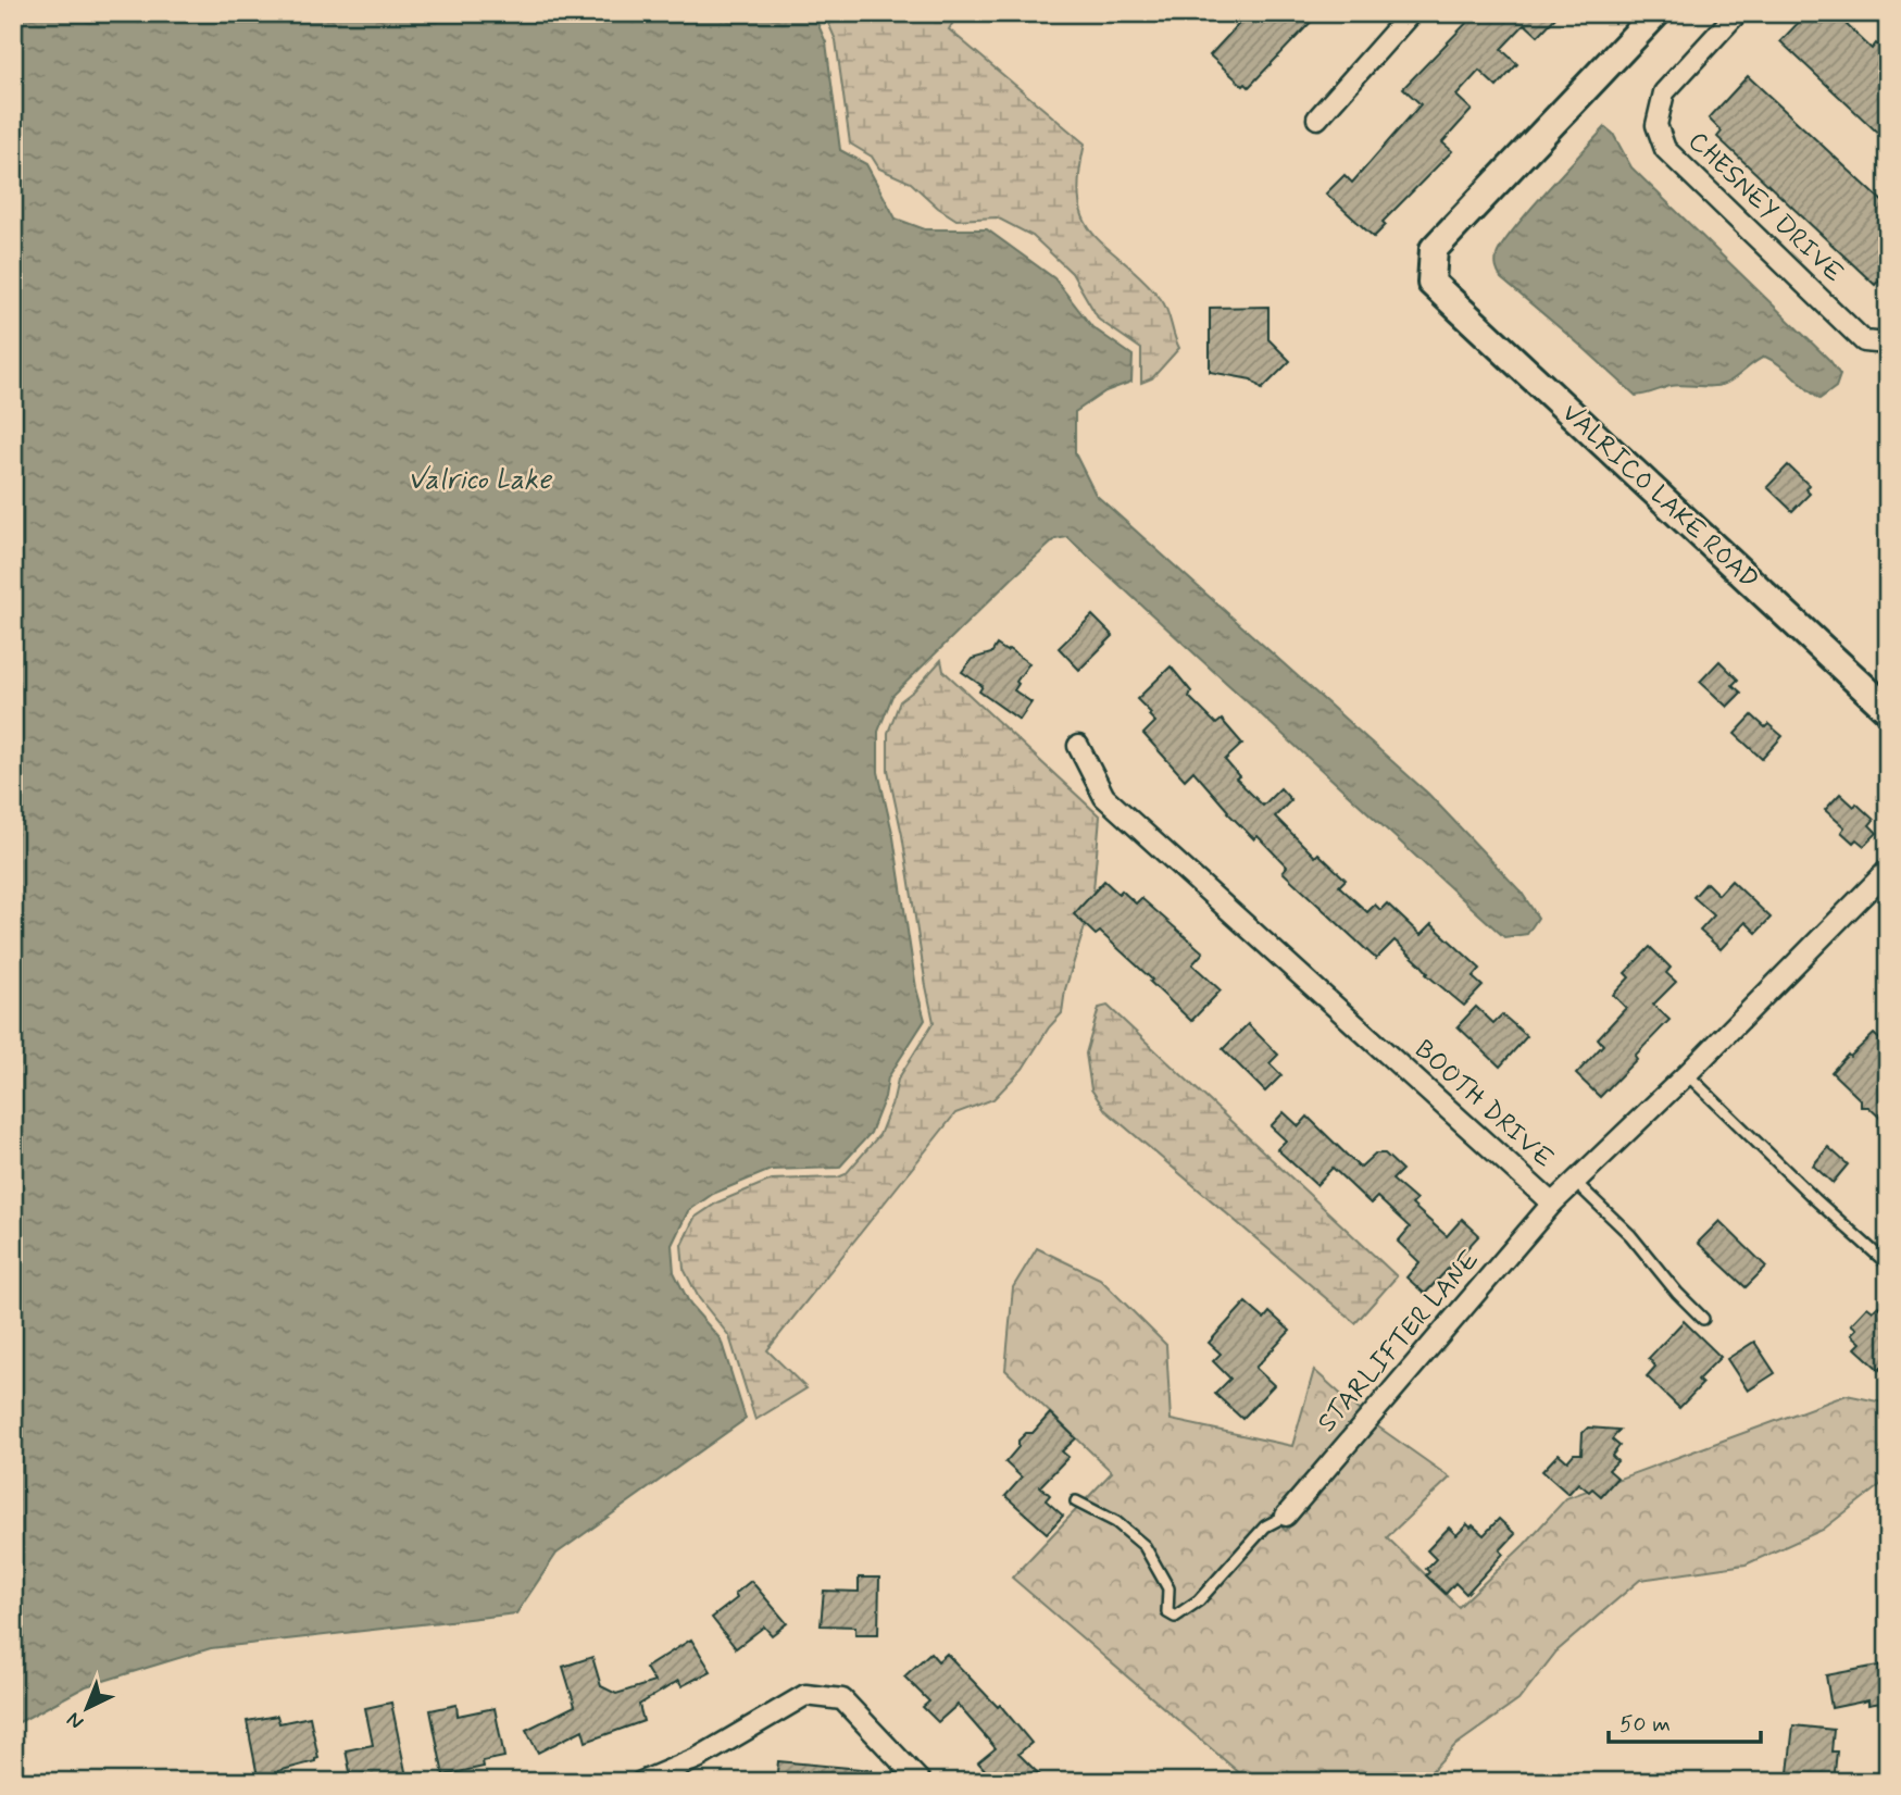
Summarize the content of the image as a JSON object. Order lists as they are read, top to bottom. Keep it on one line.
{"streets":{"street":["CHESNEY DRIVE","VALRICO LAKE ROAD","BOOTH DRIVE","STARLIFTER LANE"]},"crossings":[["BOOTH DRIVE","STARLIFTER LANE"]],"water":["Valrico Lake"],"scale_bar":"50 m","north":"bottom left"}
